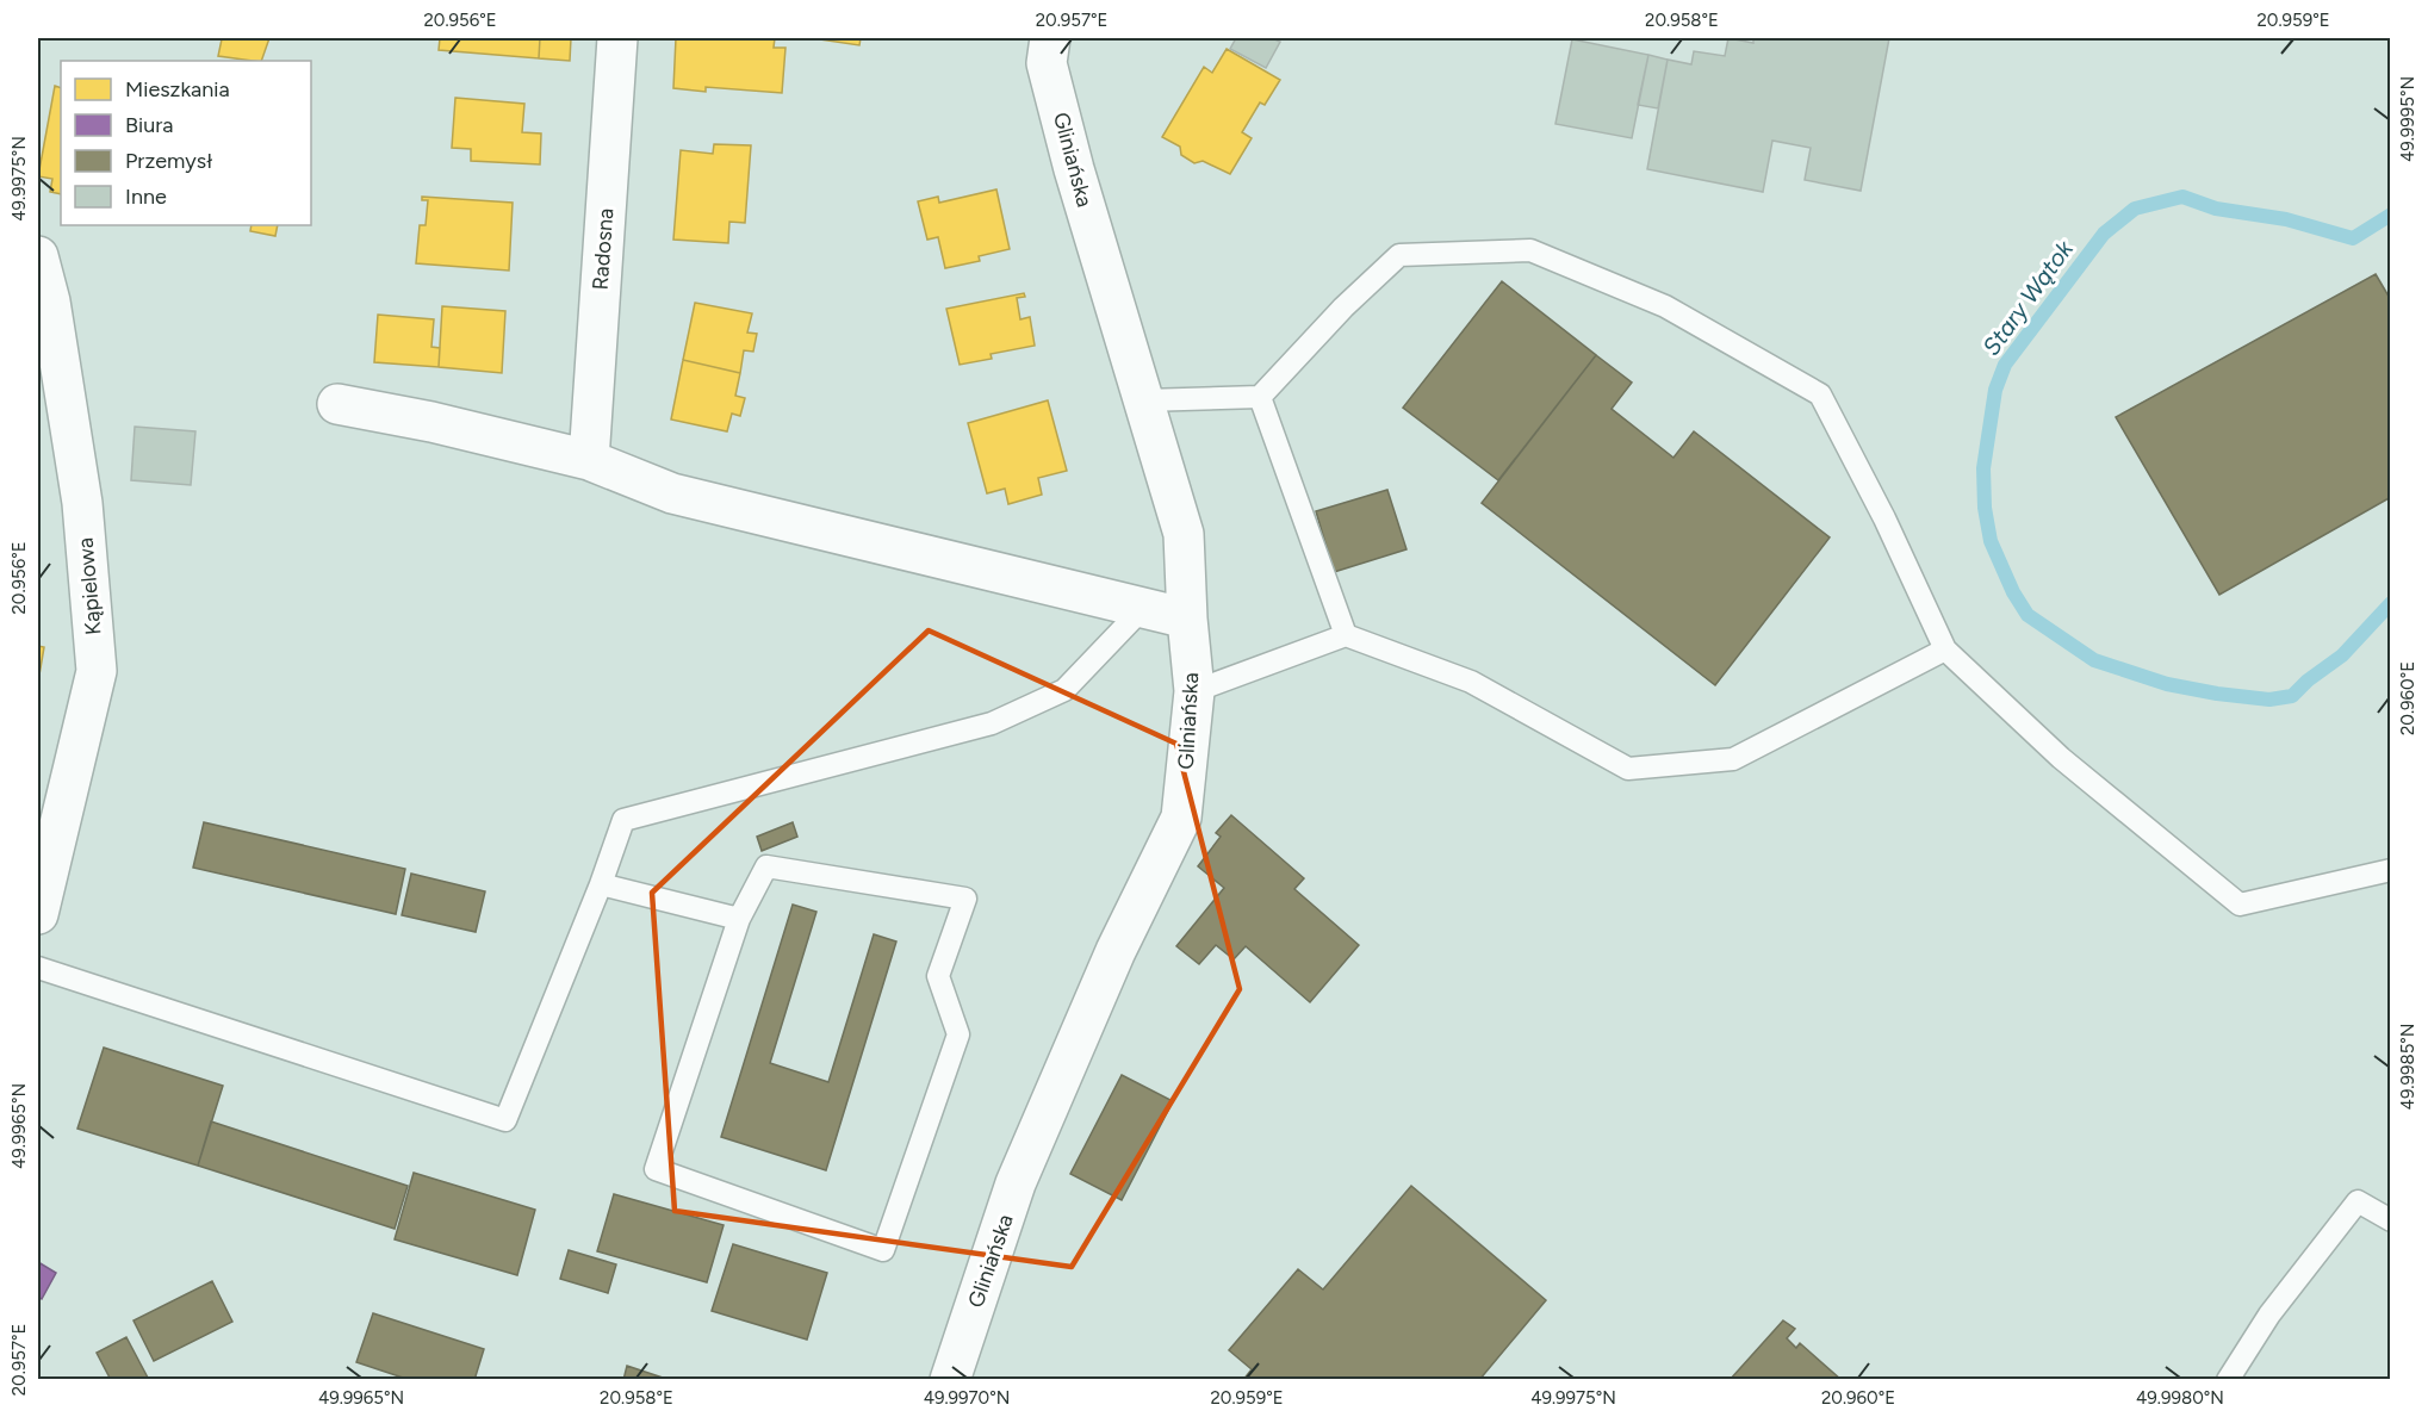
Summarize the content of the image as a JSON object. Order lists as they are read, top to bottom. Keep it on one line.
{"streets":{"street":["Gliniańska","Radosna","Kąpielowa"]},"water":["Stary Wątok"],"legend":["Mieszkania","Biura","Przemysł","Inne"],"coordinates":["20.956°E","20.957°E","20.958°E","20.959°E","49.9995°N","49.9975°N","20.960°E","49.9985°N","49.9965°N","49.9970°N","49.9980°N"]}
